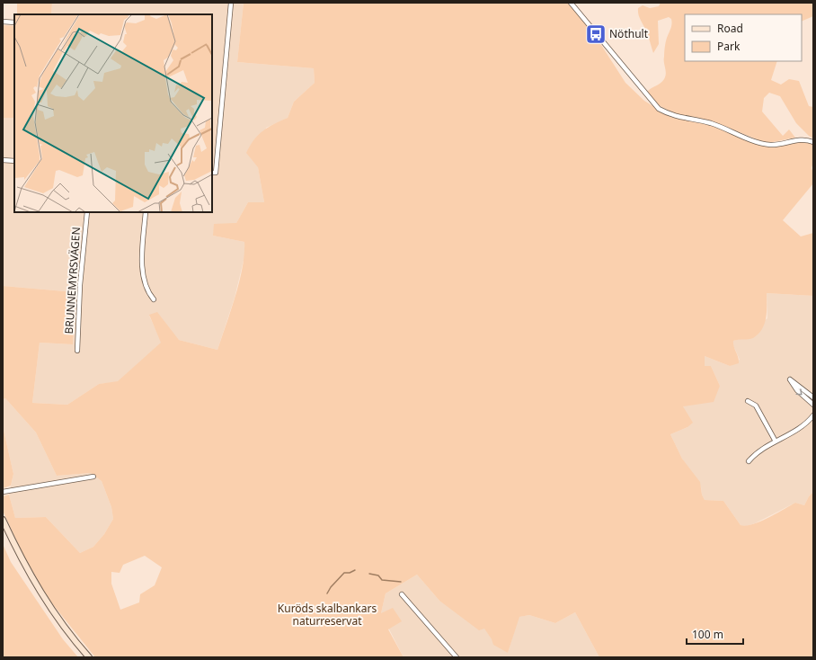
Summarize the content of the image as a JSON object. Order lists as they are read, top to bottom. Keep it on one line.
{"streets":{"street":["BRUNNEMYRSVÄGEN"]},"parks":["Kuröds skalbankars naturreservat"],"places":{"bus stop":["Nöthult"]},"legend":["Road","Park"],"scale_bar":"100 m"}
